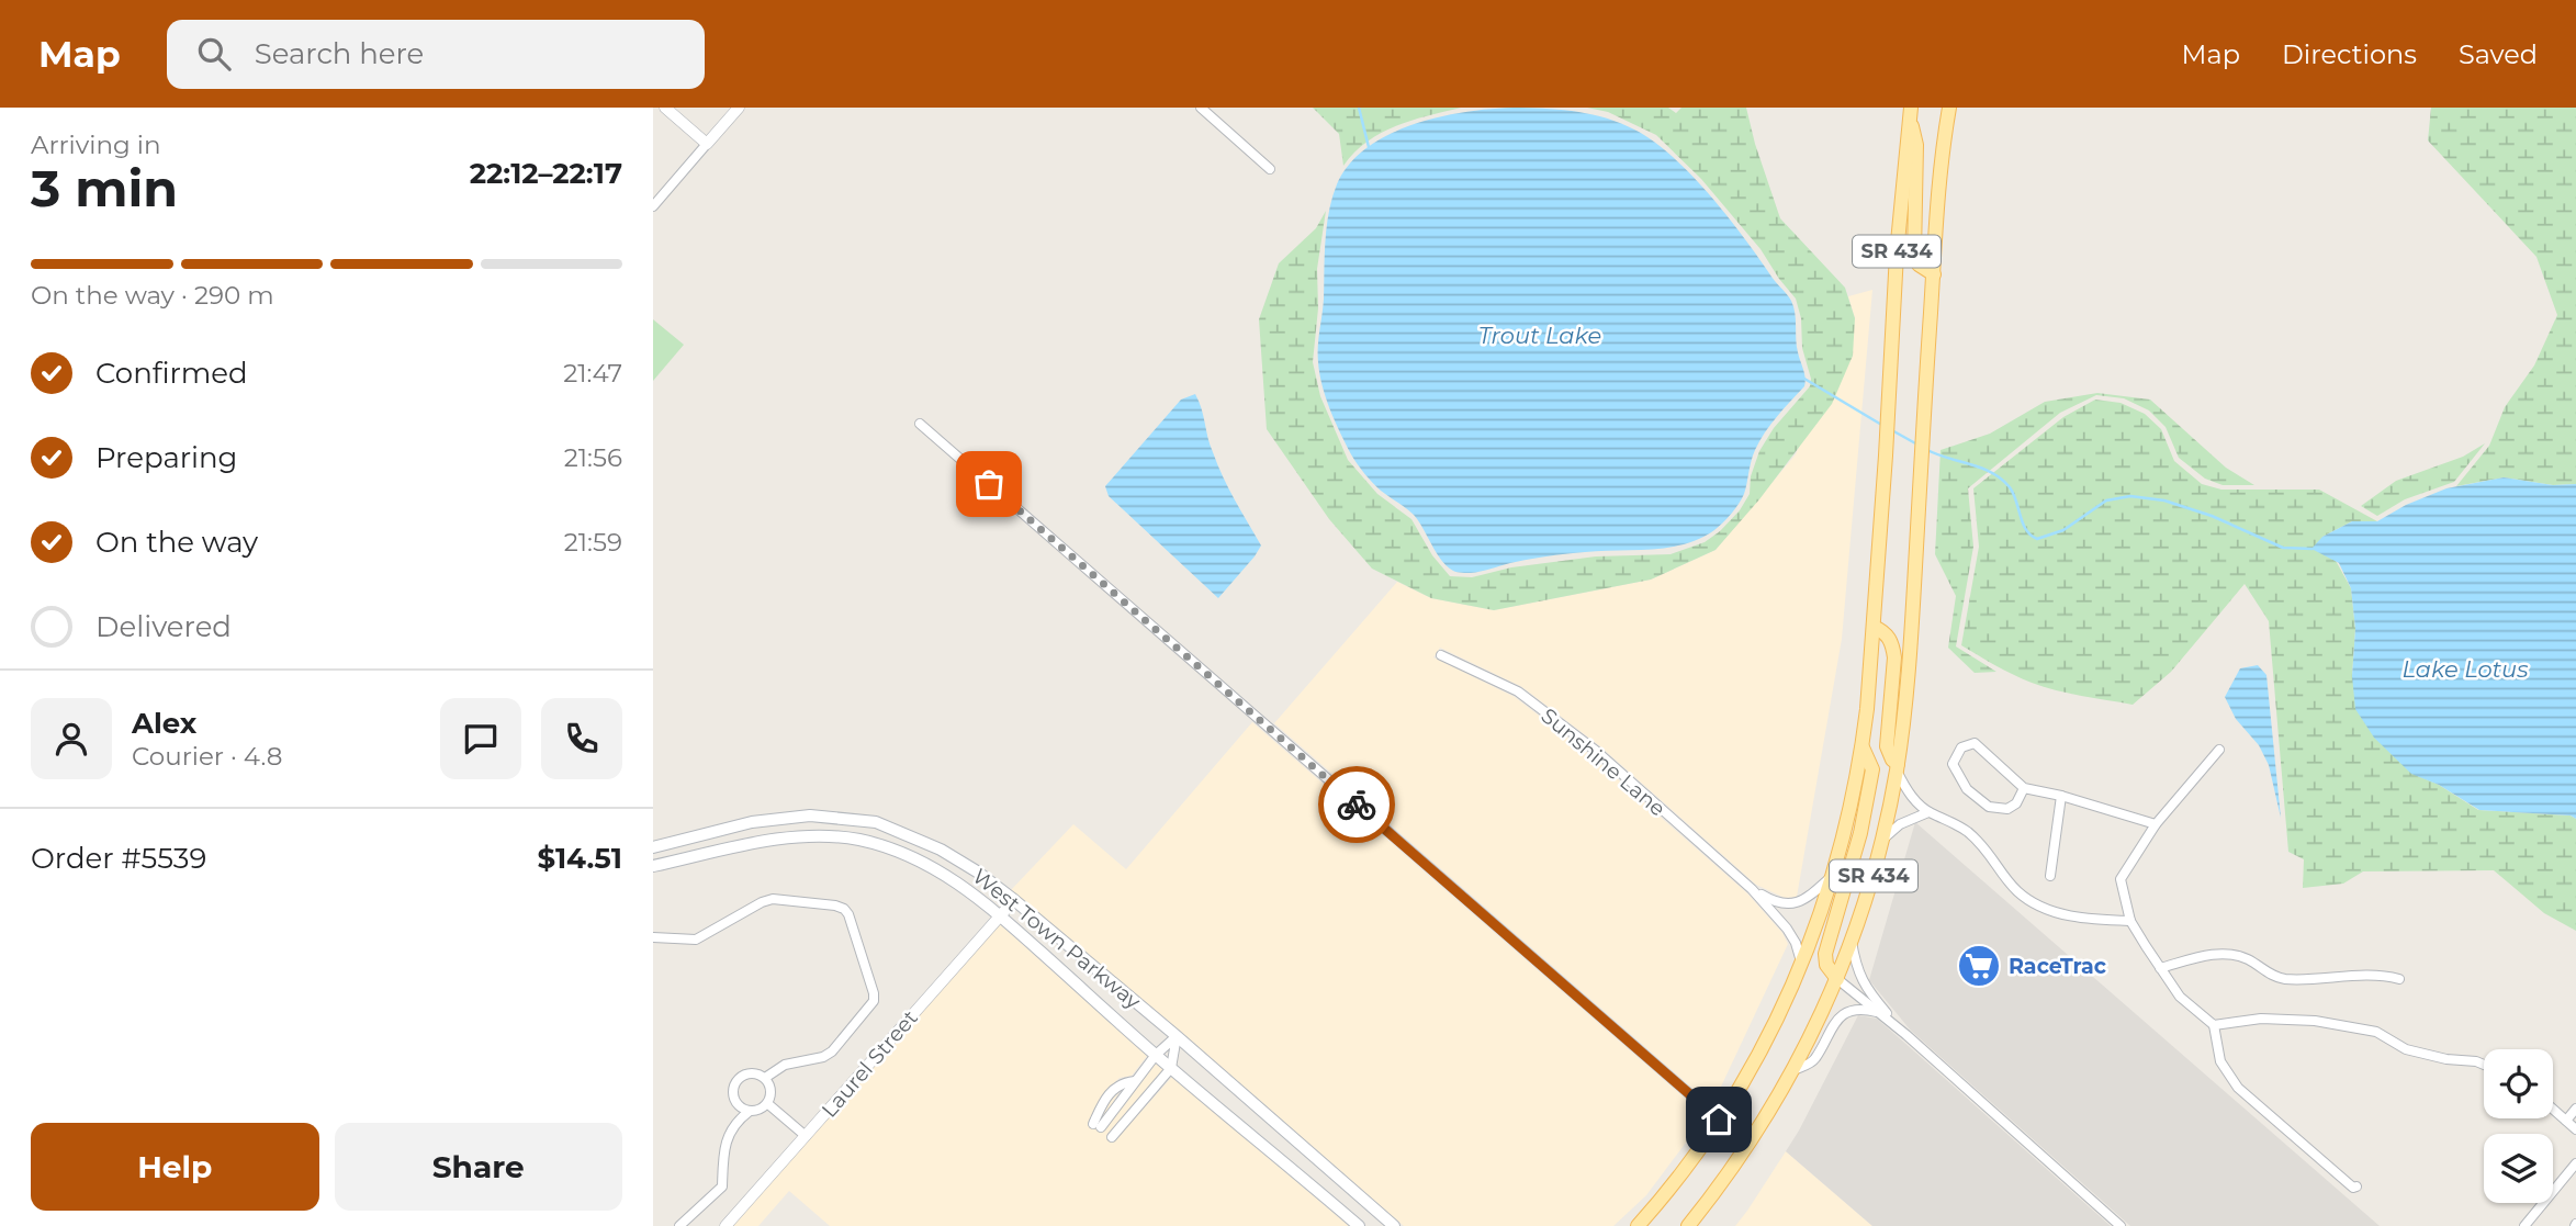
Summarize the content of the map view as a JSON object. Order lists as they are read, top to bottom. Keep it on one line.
{"streets":{"main road":["SR 434","West Town Parkway"],"street":["Sunshine Lane","Laurel Street"]},"crossings":[["SR 434","Sunshine Lane"],["West Town Parkway","Laurel Street"]],"water":["Trout Lake","Lake Lotus"],"places":{"supermarket":["RaceTrac"]},"page":{"header":"Map","search":"Search here","nav":["Map","Directions","Saved"],"heading":["3 min","Arriving in","22:12–22:17"],"panel":["Alex","Courier · 4.8","Order #5539","$14.51"],"bar":"On the way · 290 m","list":[["Confirmed","21:47"],["Preparing","21:56"],["On the way","21:59"],"Delivered"],"buttons":["Help","Share"]}}
